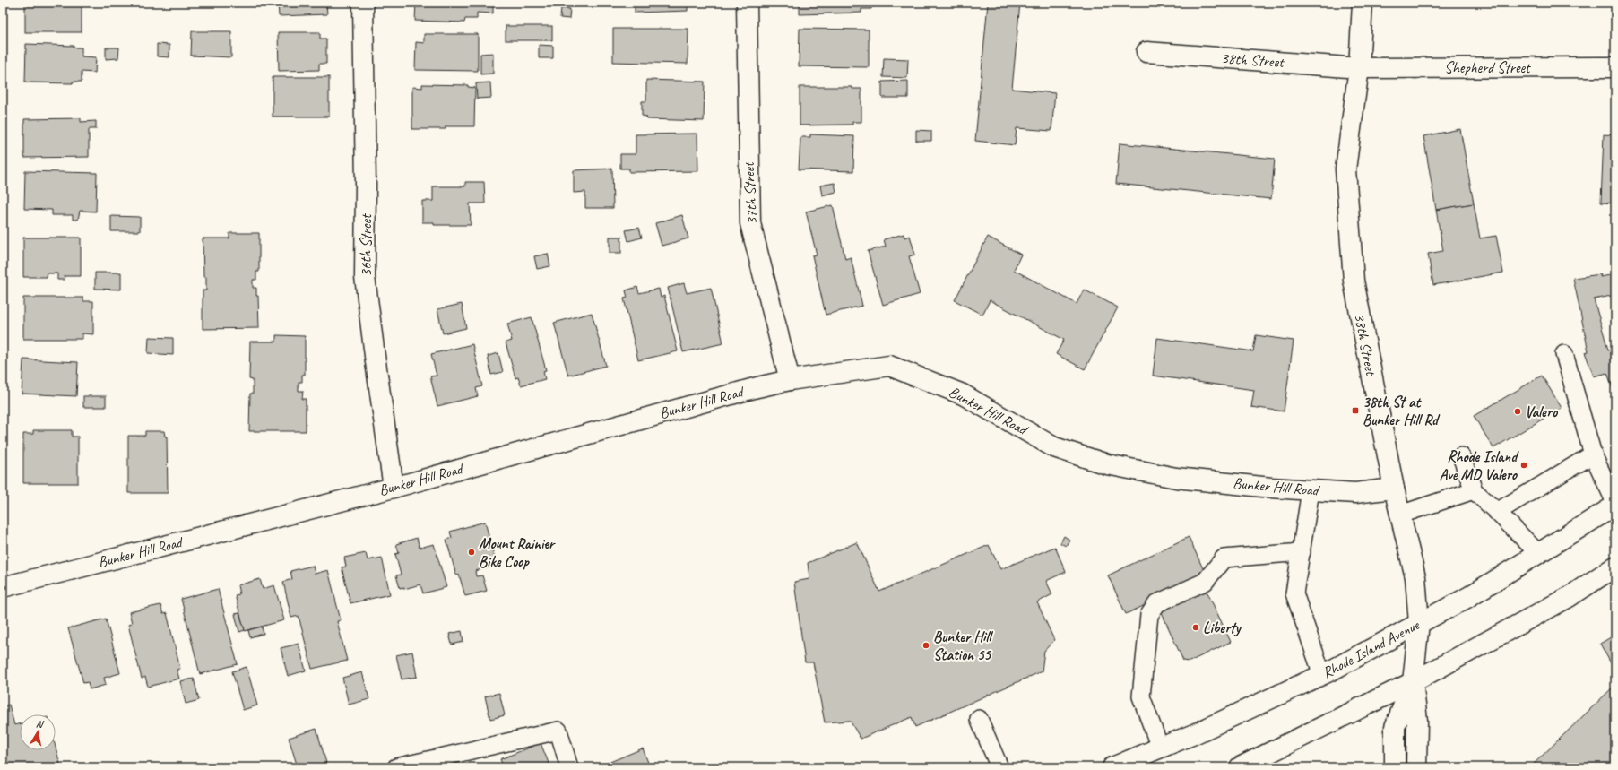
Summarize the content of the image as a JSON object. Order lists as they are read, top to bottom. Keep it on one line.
{"streets":{"street":["38th Street","Shepherd Street","37th Street","36th Street","Bunker Hill Road","Rhode Island Avenue"]},"crossings":[["38th Street","Shepherd Street"],["38th Street","Bunker Hill Road"],["38th Street","Rhode Island Avenue"],["37th Street","Bunker Hill Road"],["36th Street","Bunker Hill Road"]],"places":{"transit":["38th St at Bunker Hill Rd"],"other":["Valero","Rhode Island Ave MD Valero","Mount Rainier Bike Coop","Liberty","Bunker Hill Station 55"]},"north":"top"}
